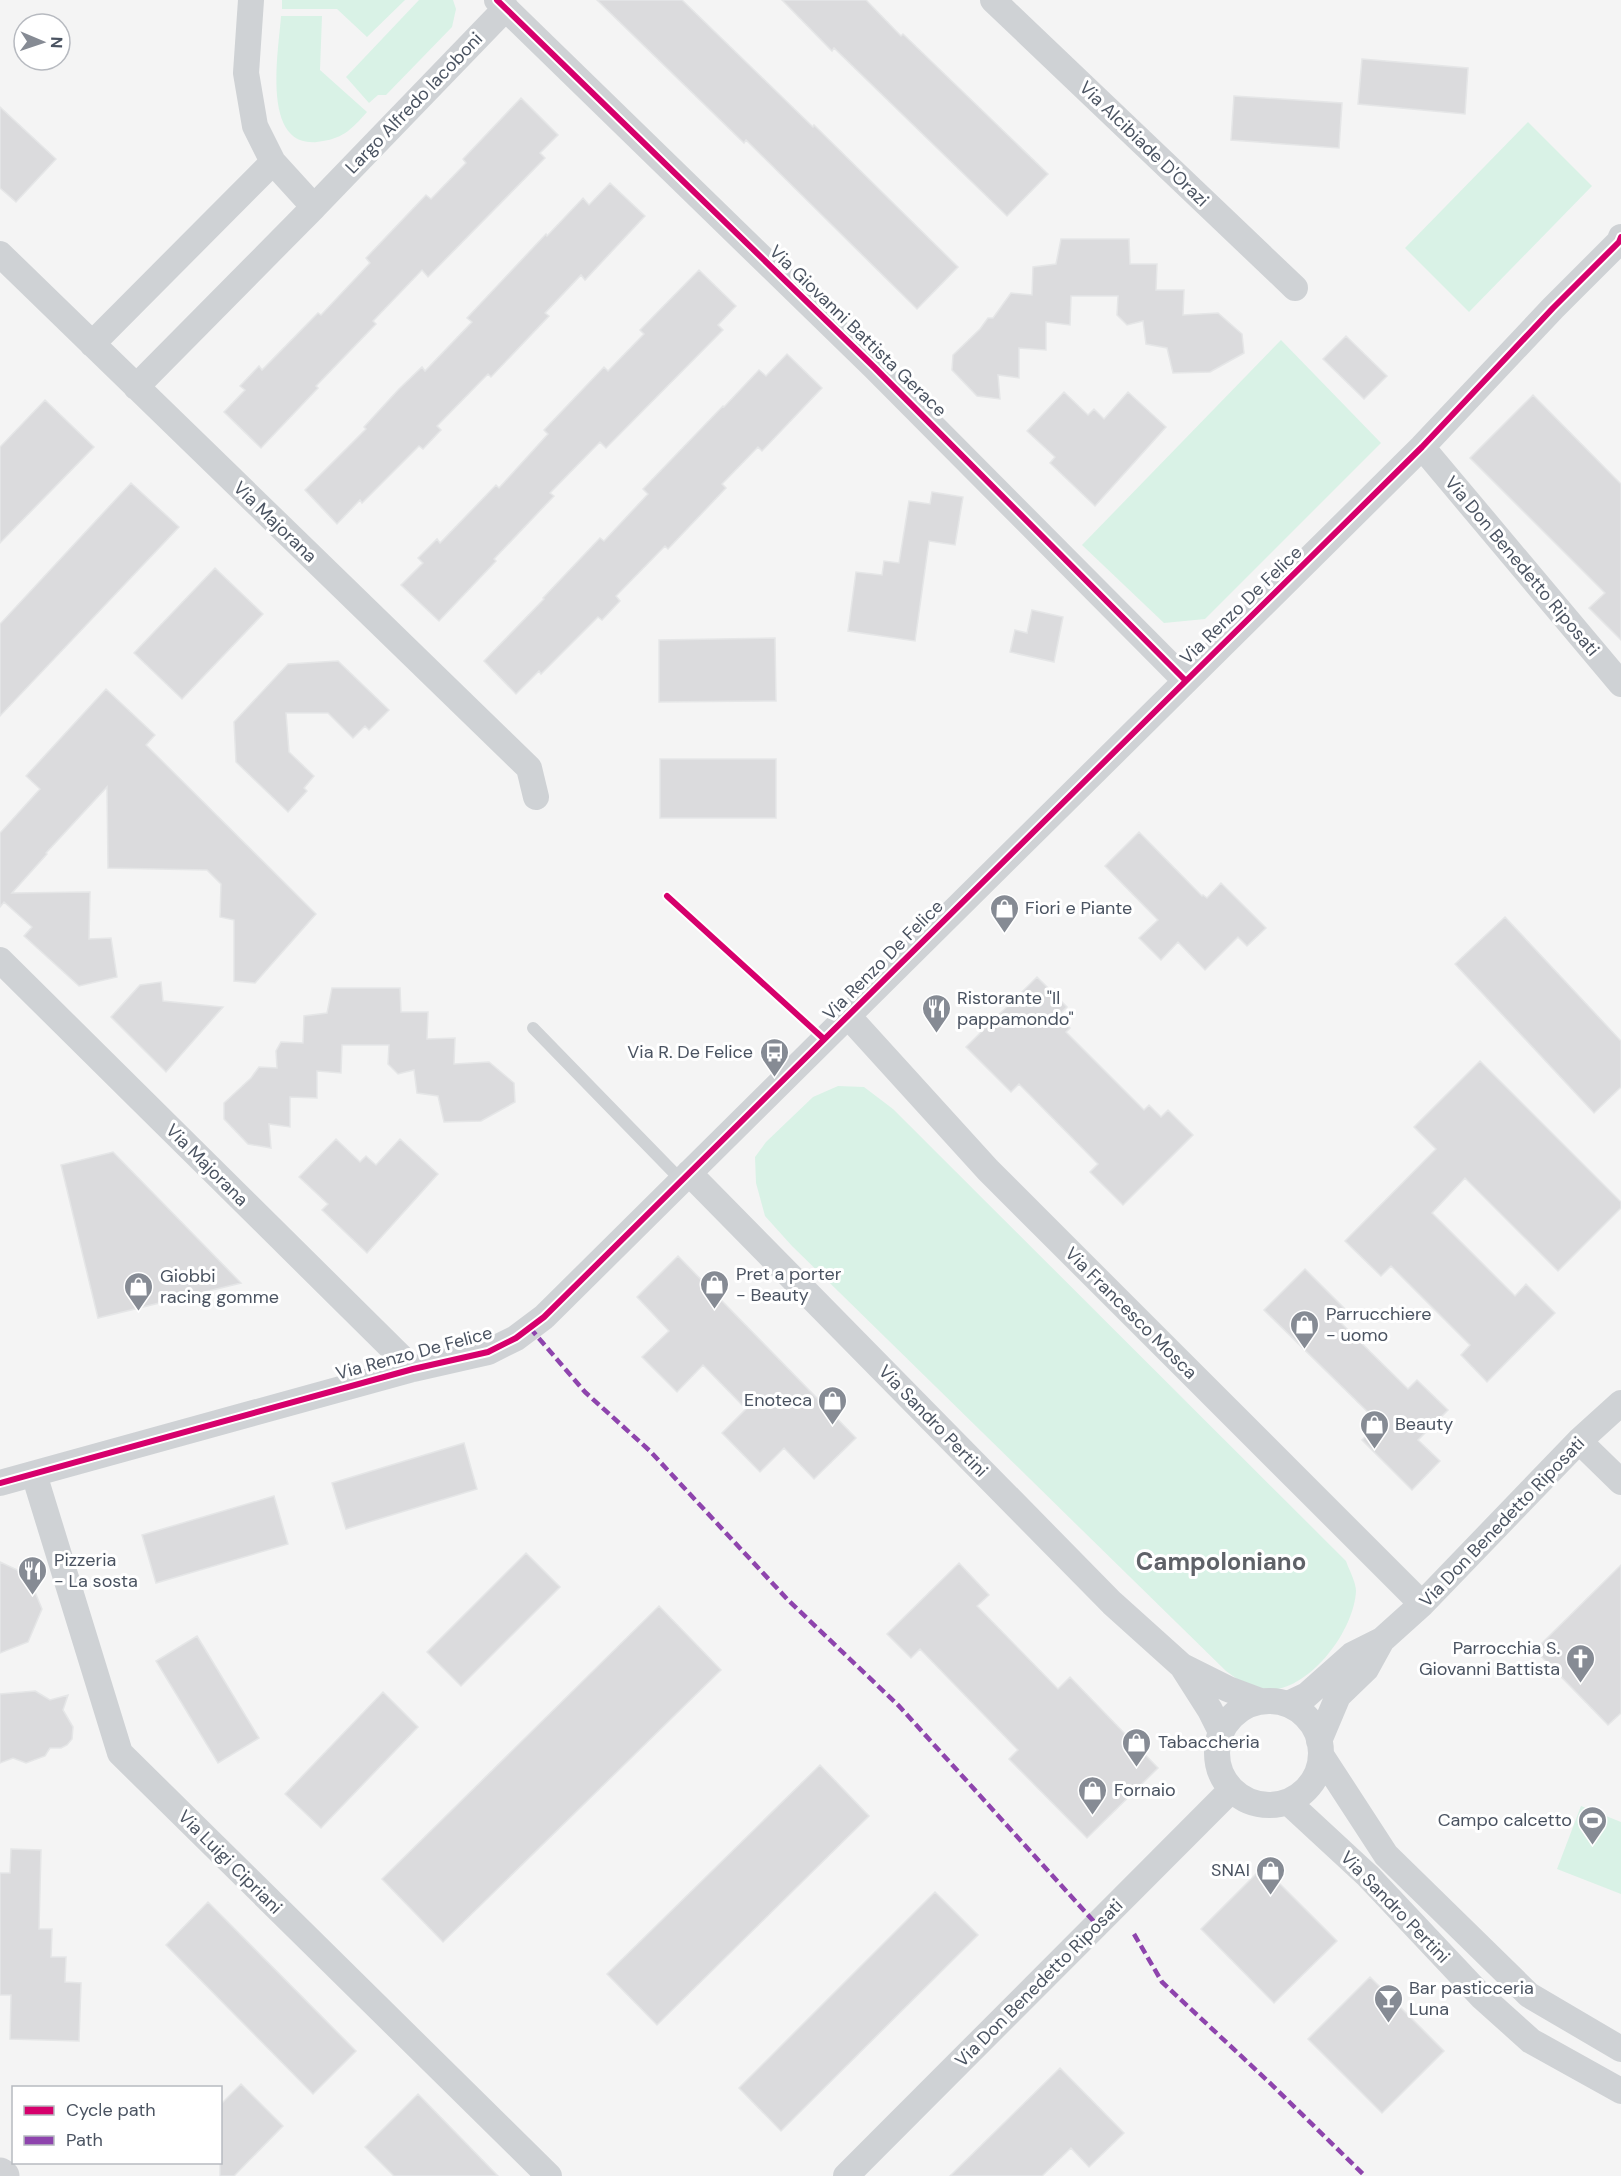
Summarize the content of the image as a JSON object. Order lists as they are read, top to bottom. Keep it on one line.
{"streets":{"street":["Largo Alfredo Iacoboni","Via Alcibiade D'Orazi","Via Giovanni Battista Gerace","Via Majorana","Via Don Benedetto Riposati","Via Renzo De Felice","Via Francesco Mosca","Via Sandro Pertini","Via Luigi Cipriani"]},"crossings":[["Largo Alfredo Iacoboni","Via Giovanni Battista Gerace"],["Largo Alfredo Iacoboni","Via Majorana"],["Via Giovanni Battista Gerace","Via Renzo De Felice"],["Via Majorana","Via Renzo De Felice"],["Via Don Benedetto Riposati","Via Renzo De Felice"],["Via Don Benedetto Riposati","Via Francesco Mosca"],["Via Don Benedetto Riposati","Via Sandro Pertini"],["Via Renzo De Felice","Via Francesco Mosca"],["Via Renzo De Felice","Via Sandro Pertini"],["Via Renzo De Felice","Via Luigi Cipriani"]],"districts":["Campoloniano"],"places":{"shop":["Fiori e Piante","Pret a porter - Beauty","Giobbi racing gomme","Parrucchiere - uomo","Enoteca","Beauty","Tabaccheria","Fornaio","SNAI"],"restaurant":["Ristorante \"Il pappamondo\"","Pizzeria - La sosta"],"bus stop":["Via R. De Felice"],"church":["Parrocchia S. Giovanni Battista"],"sports":["Campo calcetto"],"bar":["Bar pasticceria Luna"]},"legend":["Cycle path","Path"],"north":"right"}
